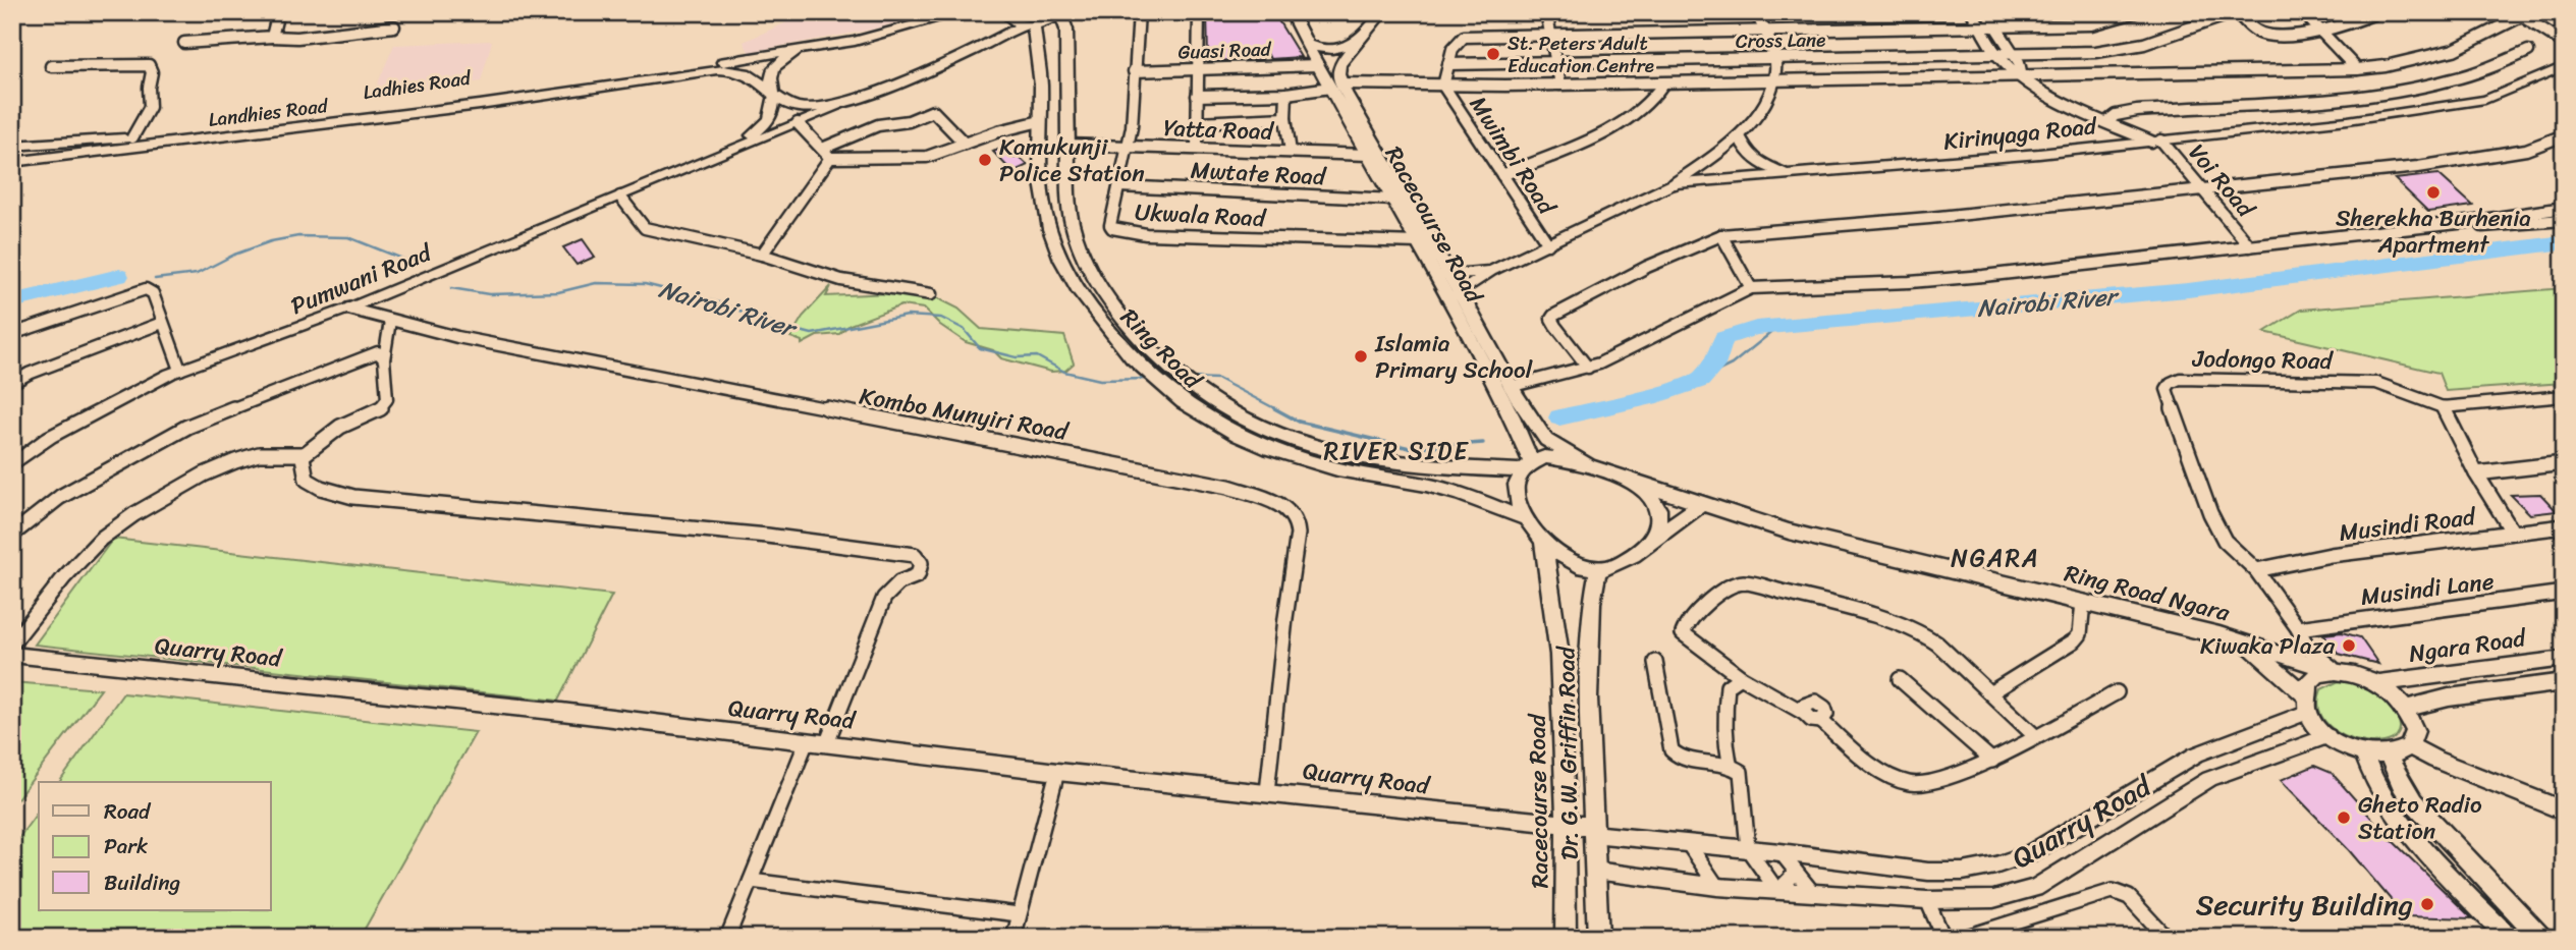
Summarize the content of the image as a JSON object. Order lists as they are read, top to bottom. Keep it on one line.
{"streets":{"main road":["Ladhies Road","Landhies Road","Racecourse Road","Ring Road","Ring Road Ngara","Ngara Road","Quarry Road","Dr. G.W. Griffin Road"],"street":["Cross Lane","Guasi Road","Yatta Road","Kirinyaga Road","Mwimbi Road","Mwtate Road","Voi Road","Ukwala Road","Pumwani Road","Jodongo Road","Kombo Munyiri Road","Musindi Road","Musindi Lane"]},"crossings":[["Cross Lane","Voi Road"],["Guasi Road","Ukwala Road"],["Guasi Road","Racecourse Road"],["Landhies Road","Ring Road"],["Yatta Road","Ukwala Road"],["Yatta Road","Racecourse Road"],["Yatta Road","Ring Road"],["Kirinyaga Road","Mwimbi Road"],["Kirinyaga Road","Voi Road"],["Mwtate Road","Ukwala Road"],["Mwtate Road","Racecourse Road"],["Ukwala Road","Racecourse Road"],["Racecourse Road","Ring Road"],["Racecourse Road","Ring Road Ngara"],["Racecourse Road","Quarry Road"],["Racecourse Road","Dr. G.W. Griffin Road"],["Pumwani Road","Kombo Munyiri Road"],["Ring Road","Ring Road Ngara"],["Ring Road","Dr. G.W. Griffin Road"],["Jodongo Road","Musindi Road"],["Jodongo Road","Musindi Lane"],["Jodongo Road","Ring Road Ngara"],["Jodongo Road","Ngara Road"],["Jodongo Road","Quarry Road"],["Kombo Munyiri Road","Quarry Road"],["Ring Road Ngara","Ngara Road"],["Ring Road Ngara","Quarry Road"],["Ring Road Ngara","Dr. G.W. Griffin Road"],["Ngara Road","Quarry Road"],["Quarry Road","Dr. G.W. Griffin Road"]],"districts":["RIVER SIDE","NGARA"],"water":["Nairobi River"],"places":["St. Peters Adult Education Centre","Kamukunji Police Station","Sherekha Burhenia Apartment","Islamia Primary School","Kiwaka Plaza","Gheto Radio Station","Security Building"],"legend":["Road","Park","Building"]}
